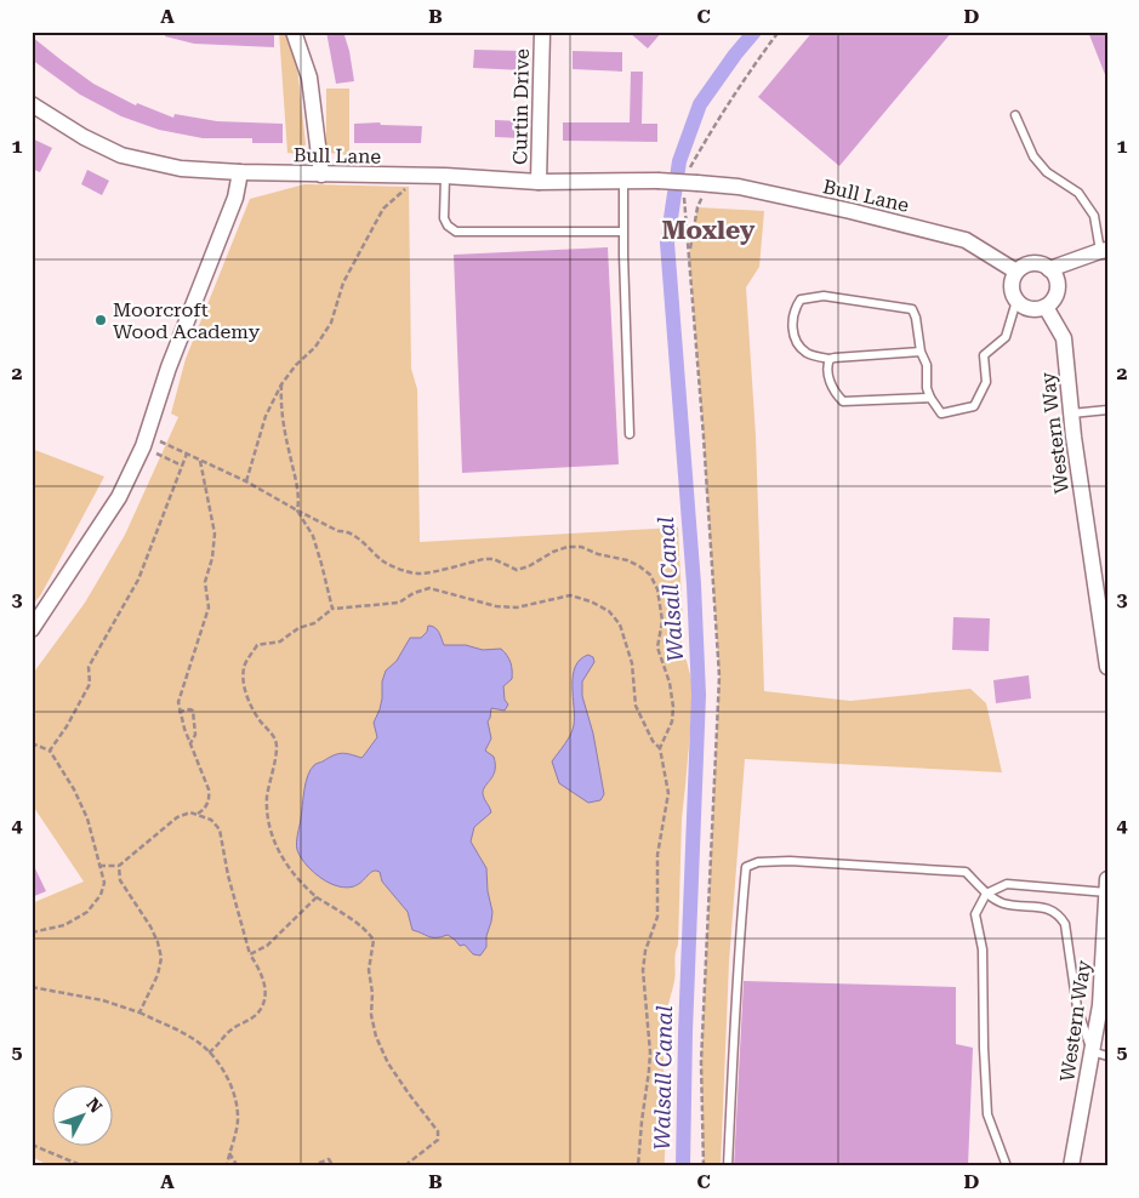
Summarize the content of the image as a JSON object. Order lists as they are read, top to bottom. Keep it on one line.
{"streets":{"street":["Curtin Drive","Bull Lane","Western Way"]},"crossings":[["Curtin Drive","Bull Lane"],["Bull Lane","Western Way"]],"districts":["Moxley"],"water":["Walsall Canal"],"places":["Moorcroft Wood Academy"],"north":"top right","grid":{"columns":["A","B","C","D"],"rows":["1","2","3","4","5"]}}
